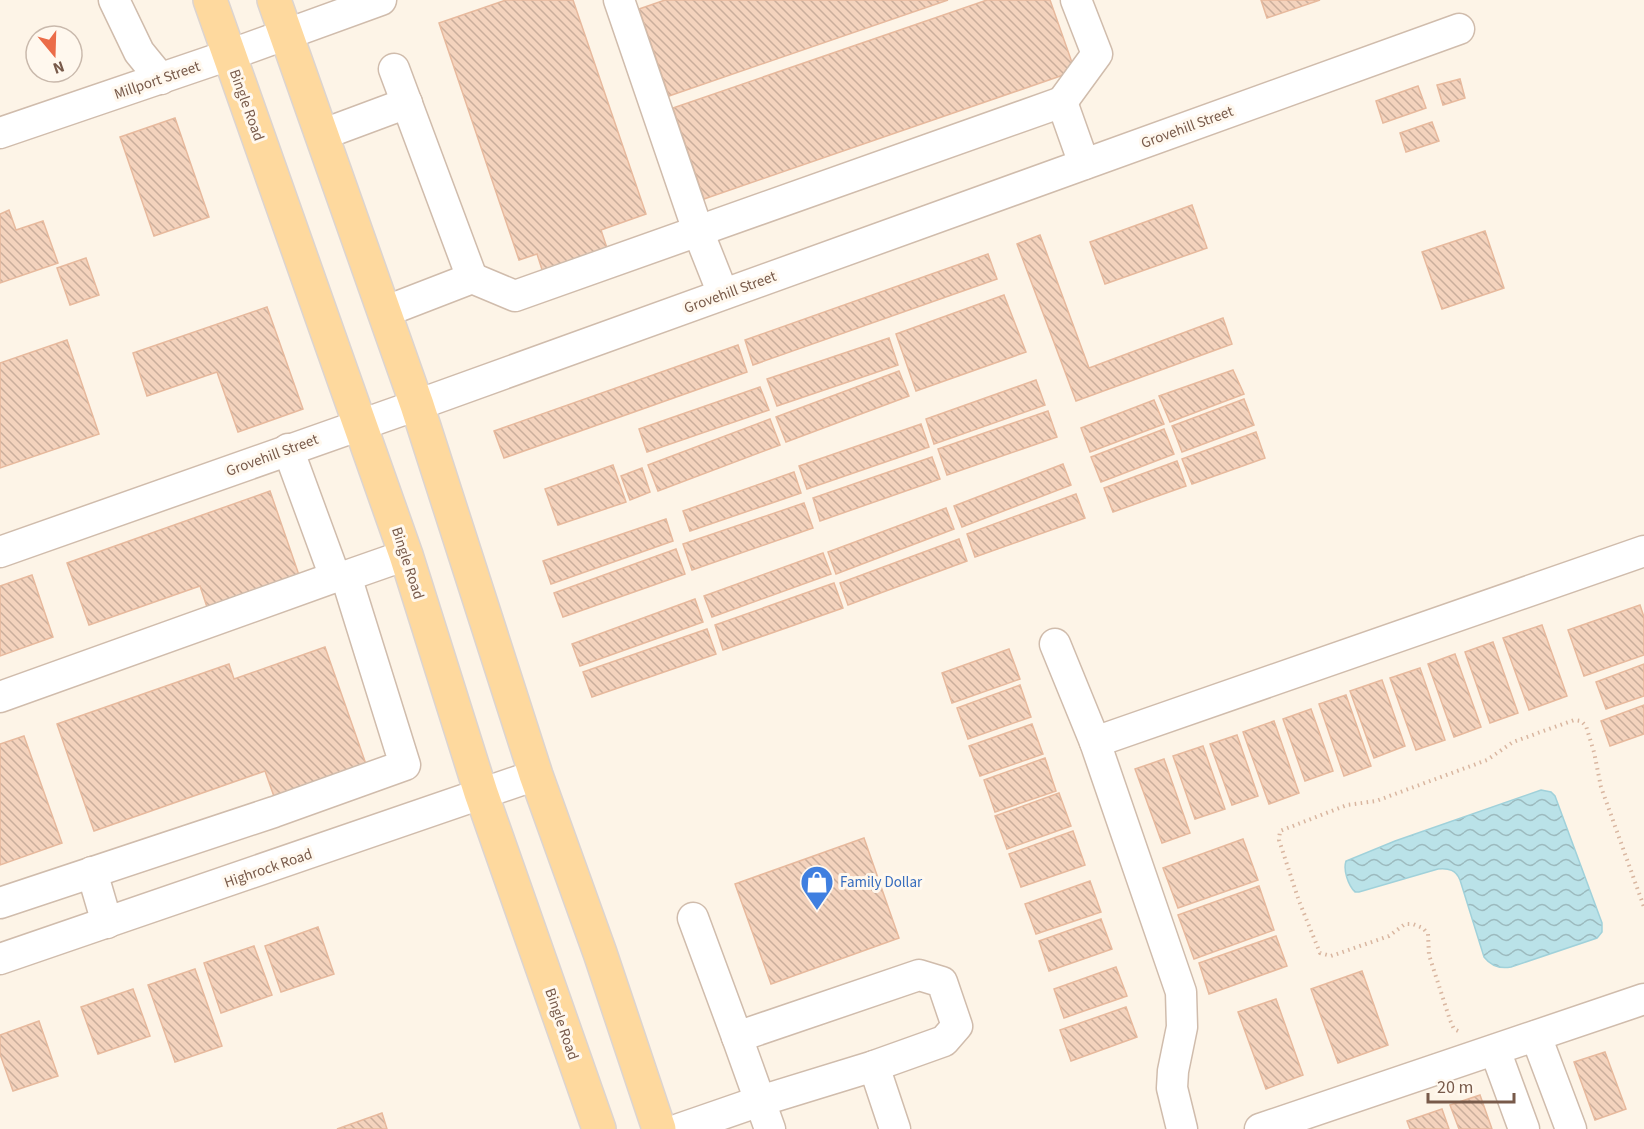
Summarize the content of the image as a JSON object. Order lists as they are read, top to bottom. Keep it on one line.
{"streets":{"main road":["Bingle Road"],"street":["Millport Street","Grovehill Street","Highrock Road"]},"crossings":[["Millport Street","Bingle Road"],["Bingle Road","Grovehill Street"],["Bingle Road","Highrock Road"]],"places":{"shop":["Family Dollar"]},"scale_bar":"20 m","north":"bottom"}
